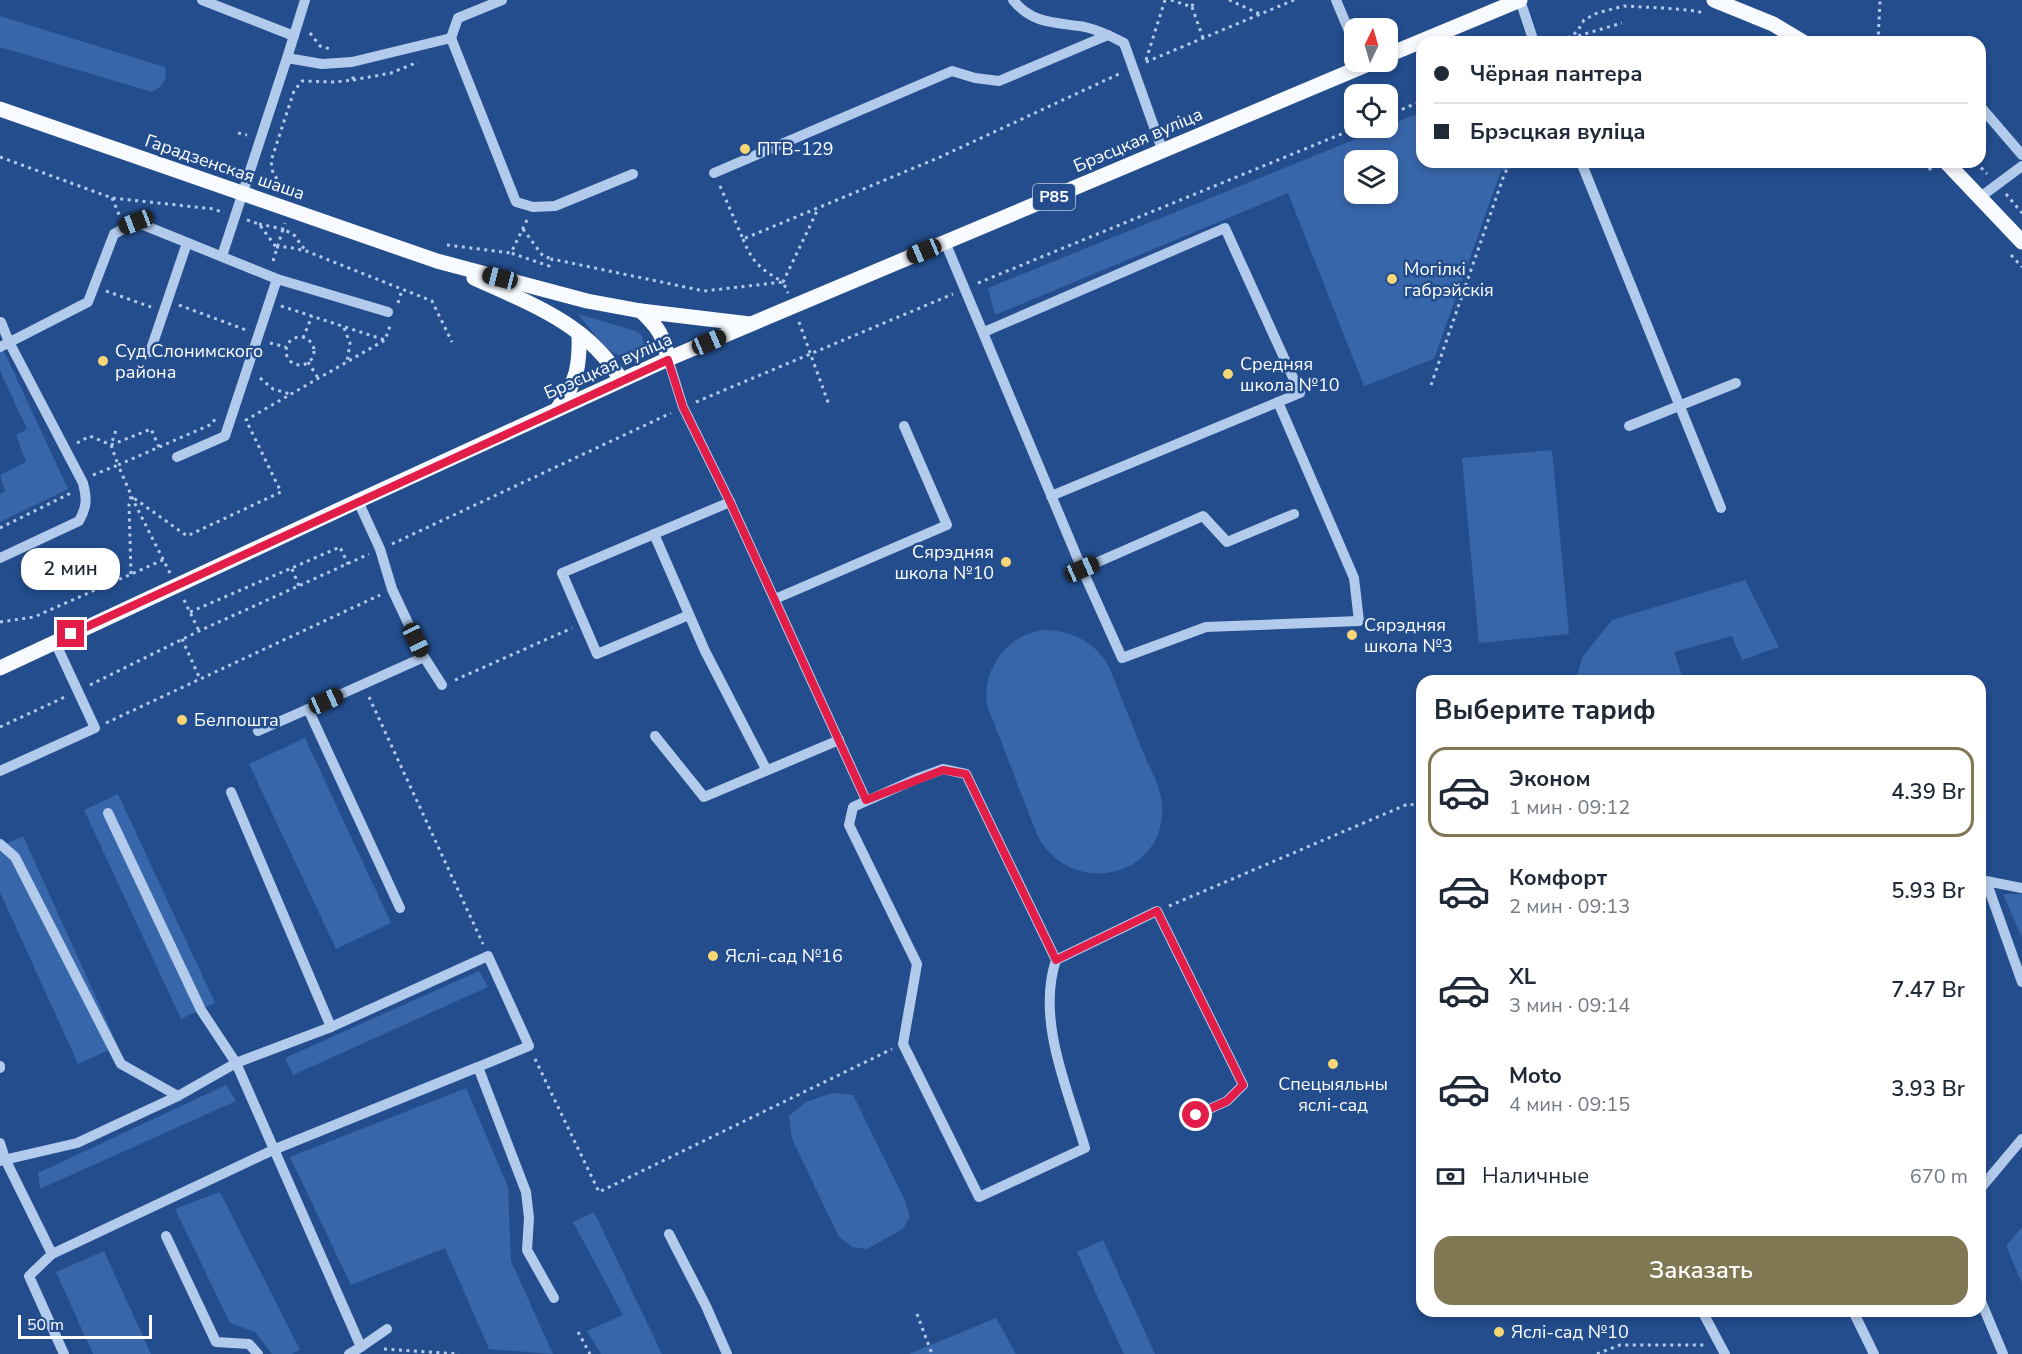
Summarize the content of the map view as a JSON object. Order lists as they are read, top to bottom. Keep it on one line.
{"streets":{"main road":["Брэсцкая вуліца","Гарадзенская шаша","Р85"]},"crossings":[["Брэсцкая вуліца","Гарадзенская шаша"]],"places":["ПТВ-129","Могілкі габрэйскія","Суд Слонимского района","Средняя школа №10","Сярэдняя школа №10","Сярэдняя школа №3","Белпошта","Яслі-сад №16","Спецыяльны яслі-сад","Яслі-сад №10"],"scale_bar":"50 m","north":"top","page":{"banner":["Чёрная пантера","Брэсцкая вуліца"],"bubble":"2 мин","heading":"Выберите тариф","list":[{"name":"Эконом","note":"1 мин · 09:12","value":"4.39 Br"},{"name":"Комфорт","note":"2 мин · 09:13","value":"5.93 Br"},{"name":"XL","note":"3 мин · 09:14","value":"7.47 Br"},{"name":"Moto","note":"4 мин · 09:15","value":"3.93 Br"}],"pay":["Наличные","670 m"],"buttons":"Заказать","scale":"50 m"}}
